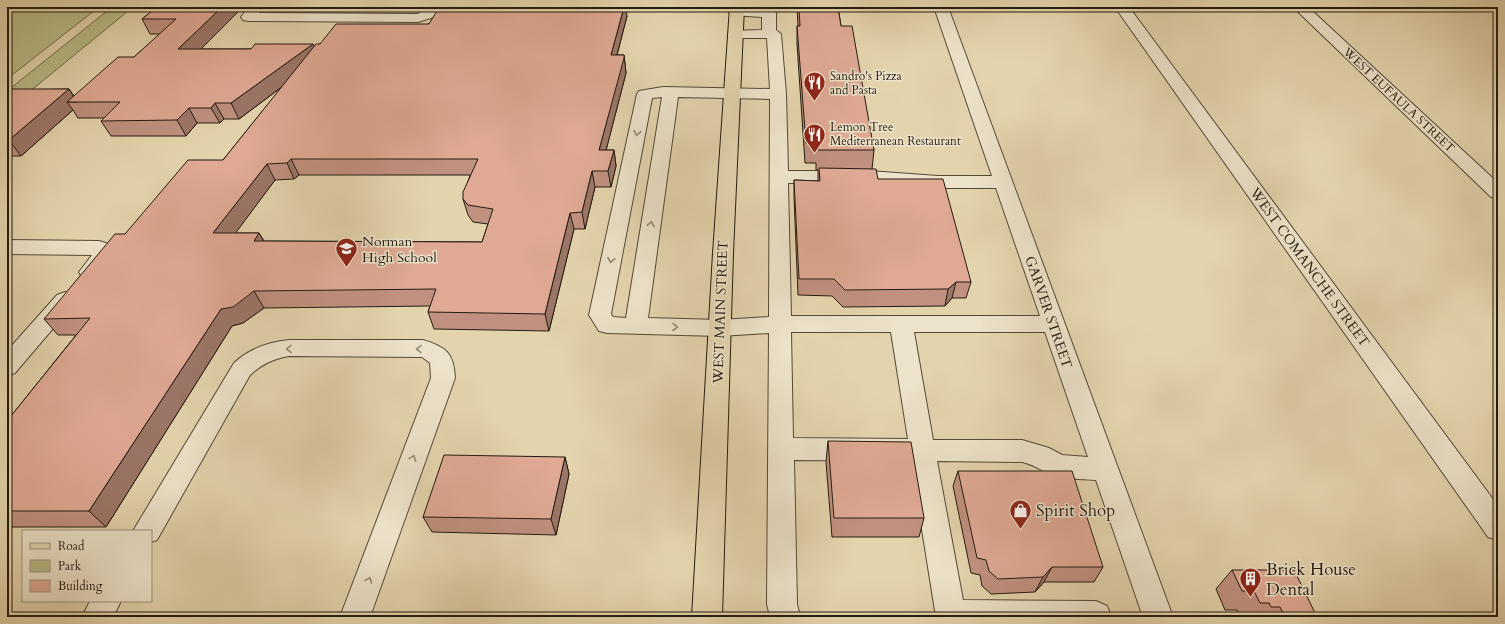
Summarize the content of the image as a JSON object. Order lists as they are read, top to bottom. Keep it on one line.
{"streets":{"main road":["WEST MAIN STREET"],"street":["WEST EUFAULA STREET","WEST COMANCHE STREET","GARVER STREET"]},"places":{"restaurant":["Sandro's Pizza and Pasta","Lemon Tree Mediterranean Restaurant"],"school or university":["Norman High School"],"shop":["Spirit Shop"],"building":["Brick House Dental"]},"legend":["Road","Park","Building"]}
